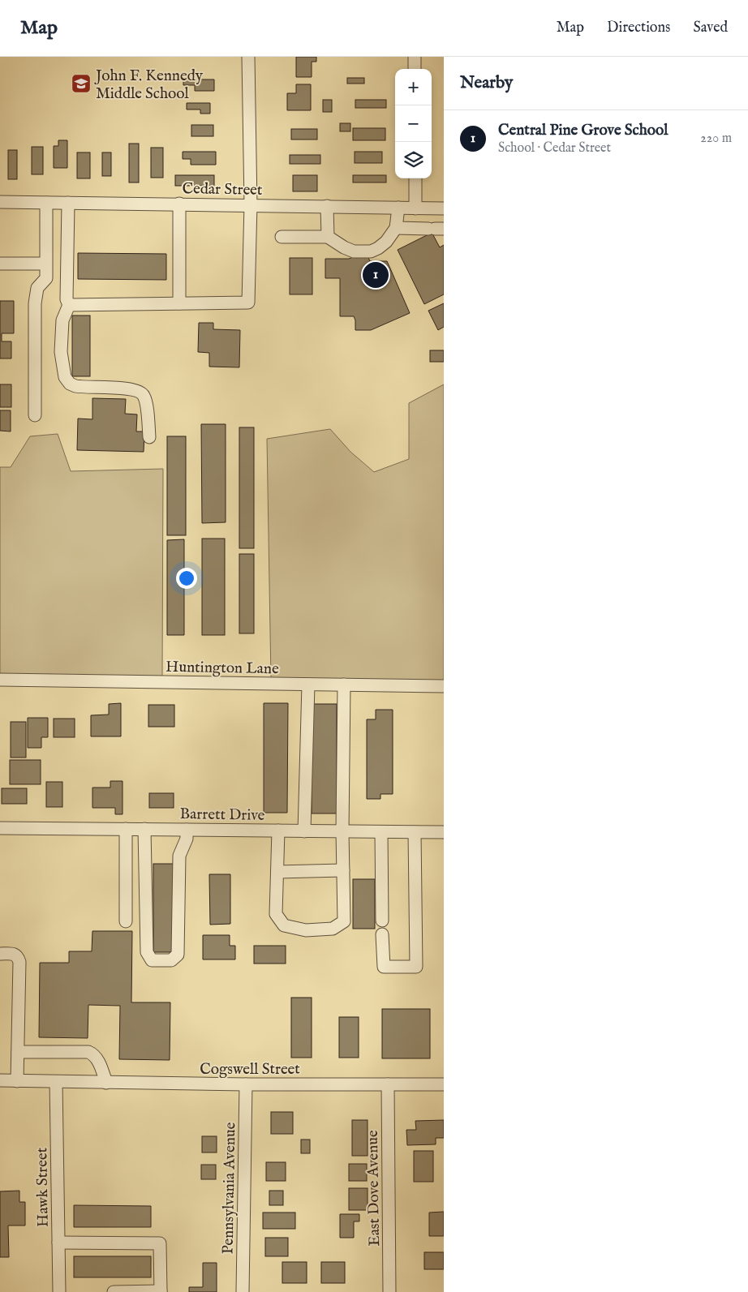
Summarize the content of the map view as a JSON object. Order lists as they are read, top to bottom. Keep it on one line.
{"streets":{"street":["Cedar Street","Huntington Lane","Barrett Drive","Cogswell Street","Hawk Street","Pennsylvania Avenue","East Dove Avenue"]},"crossings":[["Cogswell Street","Hawk Street"],["Cogswell Street","Pennsylvania Avenue"],["Cogswell Street","East Dove Avenue"]],"places":{"school or university":["John F. Kennedy Middle School"]},"page":{"header":"Map","nav":["Map","Directions","Saved"],"heading":"Nearby","map_buttons":["+","−"],"list":[{"mark":"1","name":"Central Pine Grove School","note":"School · Cedar Street","value":"220 m"}],"pins":"1"}}
